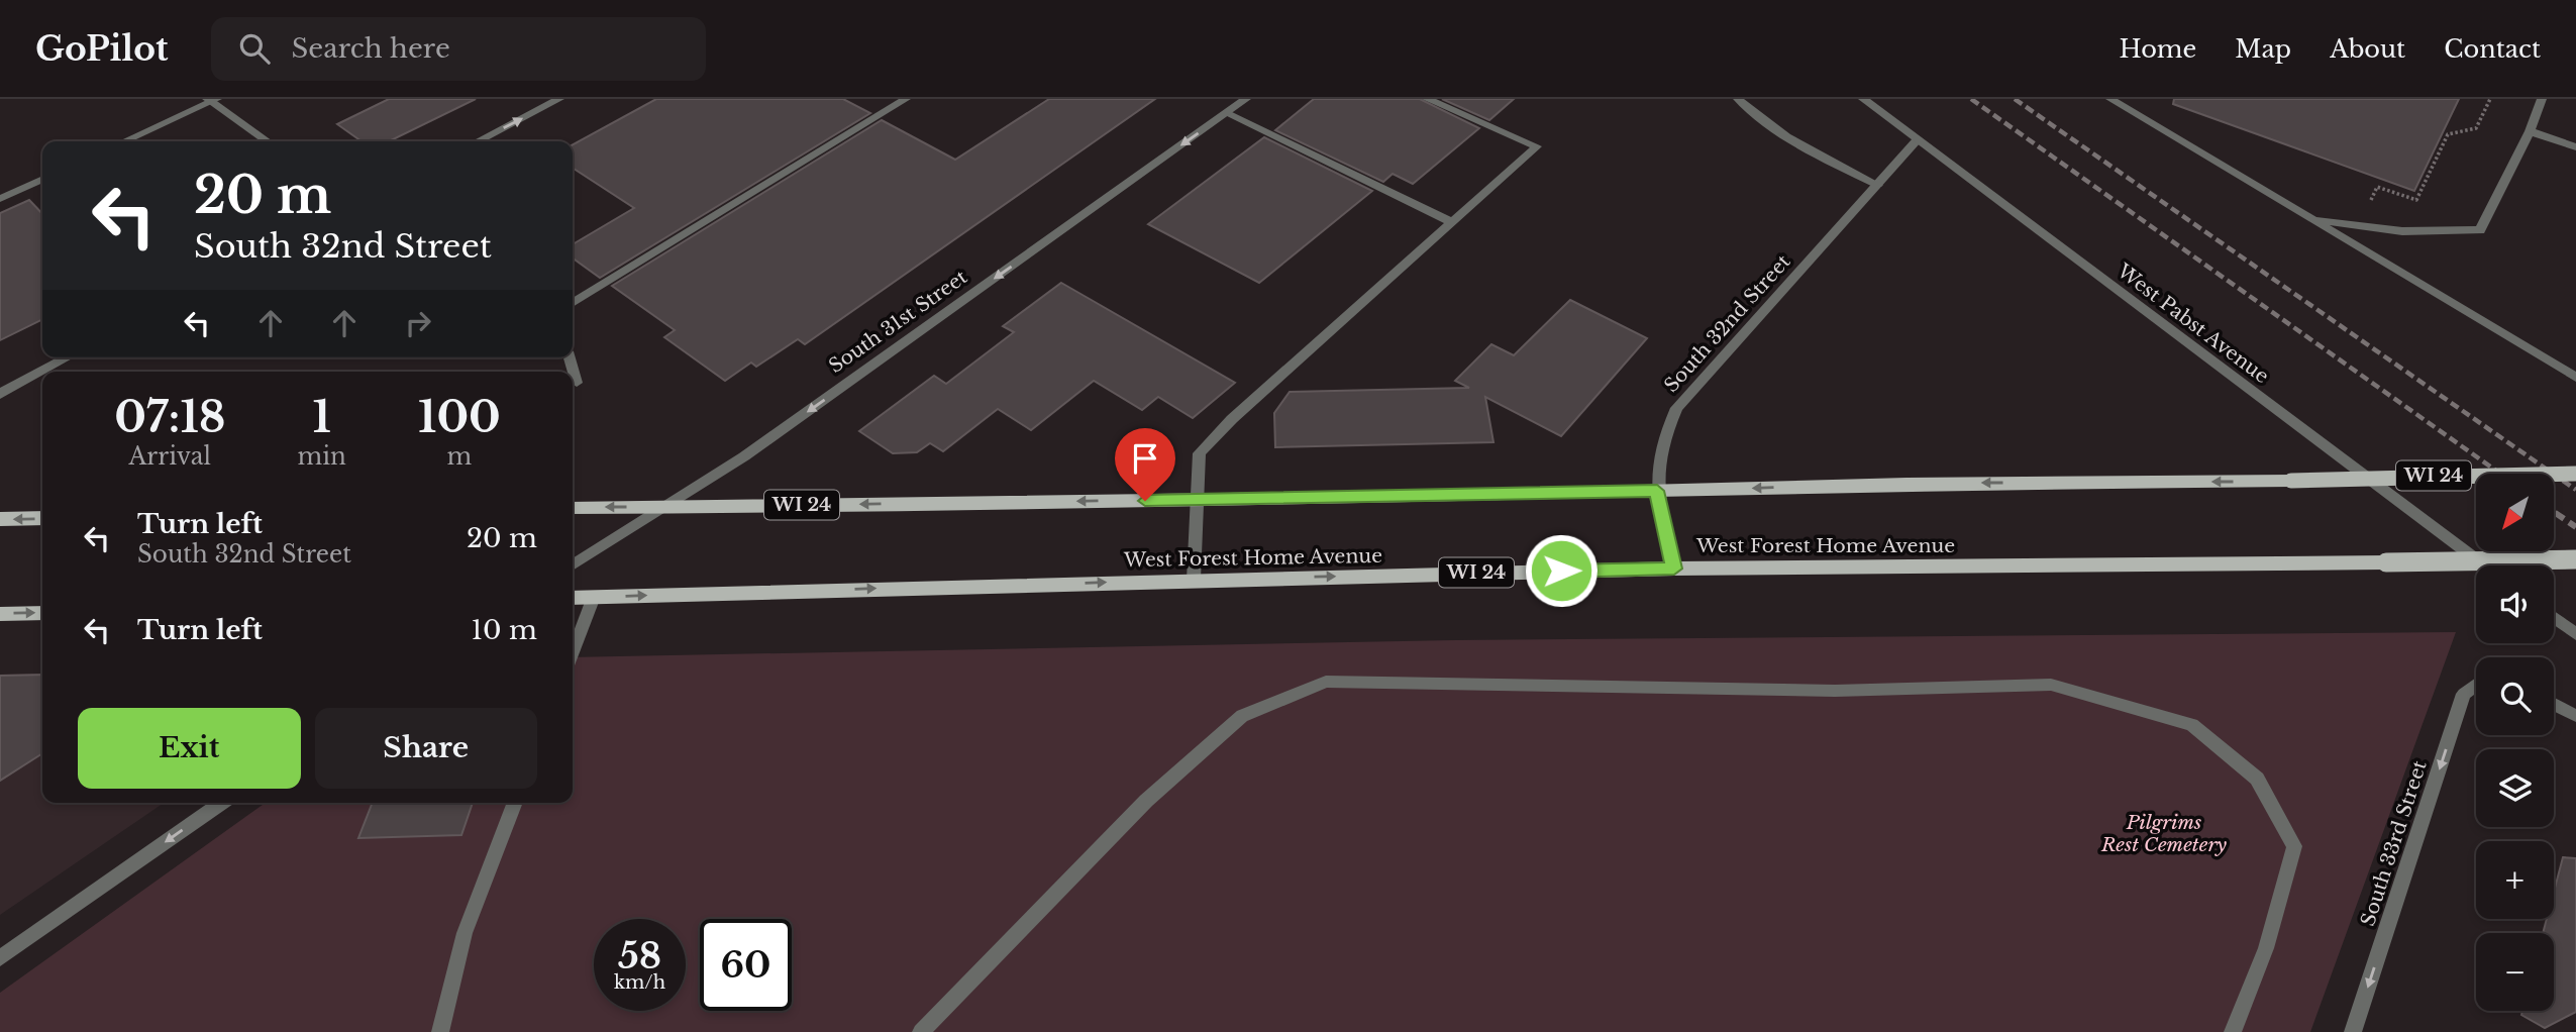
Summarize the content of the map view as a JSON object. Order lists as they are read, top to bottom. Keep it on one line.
{"streets":{"main road":["WI 24","West Forest Home Avenue"],"street":["South 31st Street","South 32nd Street","West Pabst Avenue","South 33rd Street"]},"crossings":[["South 31st Street","WI 24"],["South 32nd Street","West Pabst Avenue"],["South 32nd Street","WI 24"],["South 32nd Street","West Forest Home Avenue"]],"one_way":["South 31st Street","South 33rd Street"],"parks":["Pilgrims Rest Cemetery"],"north":"bottom left","page":{"header":"GoPilot","search":"Search here","nav":["Home","Map","About","Contact"],"turn":["20 m","South 32nd Street"],"eta":["07:18","Arrival","1","min","100","m"],"map_buttons":["+","−"],"list":[{"name":"Turn left","note":"South 32nd Street","value":"20 m"},{"name":"Turn left","value":"10 m"}],"buttons":["Exit","Share"],"speed":"58 km/h","limit":"60"}}
